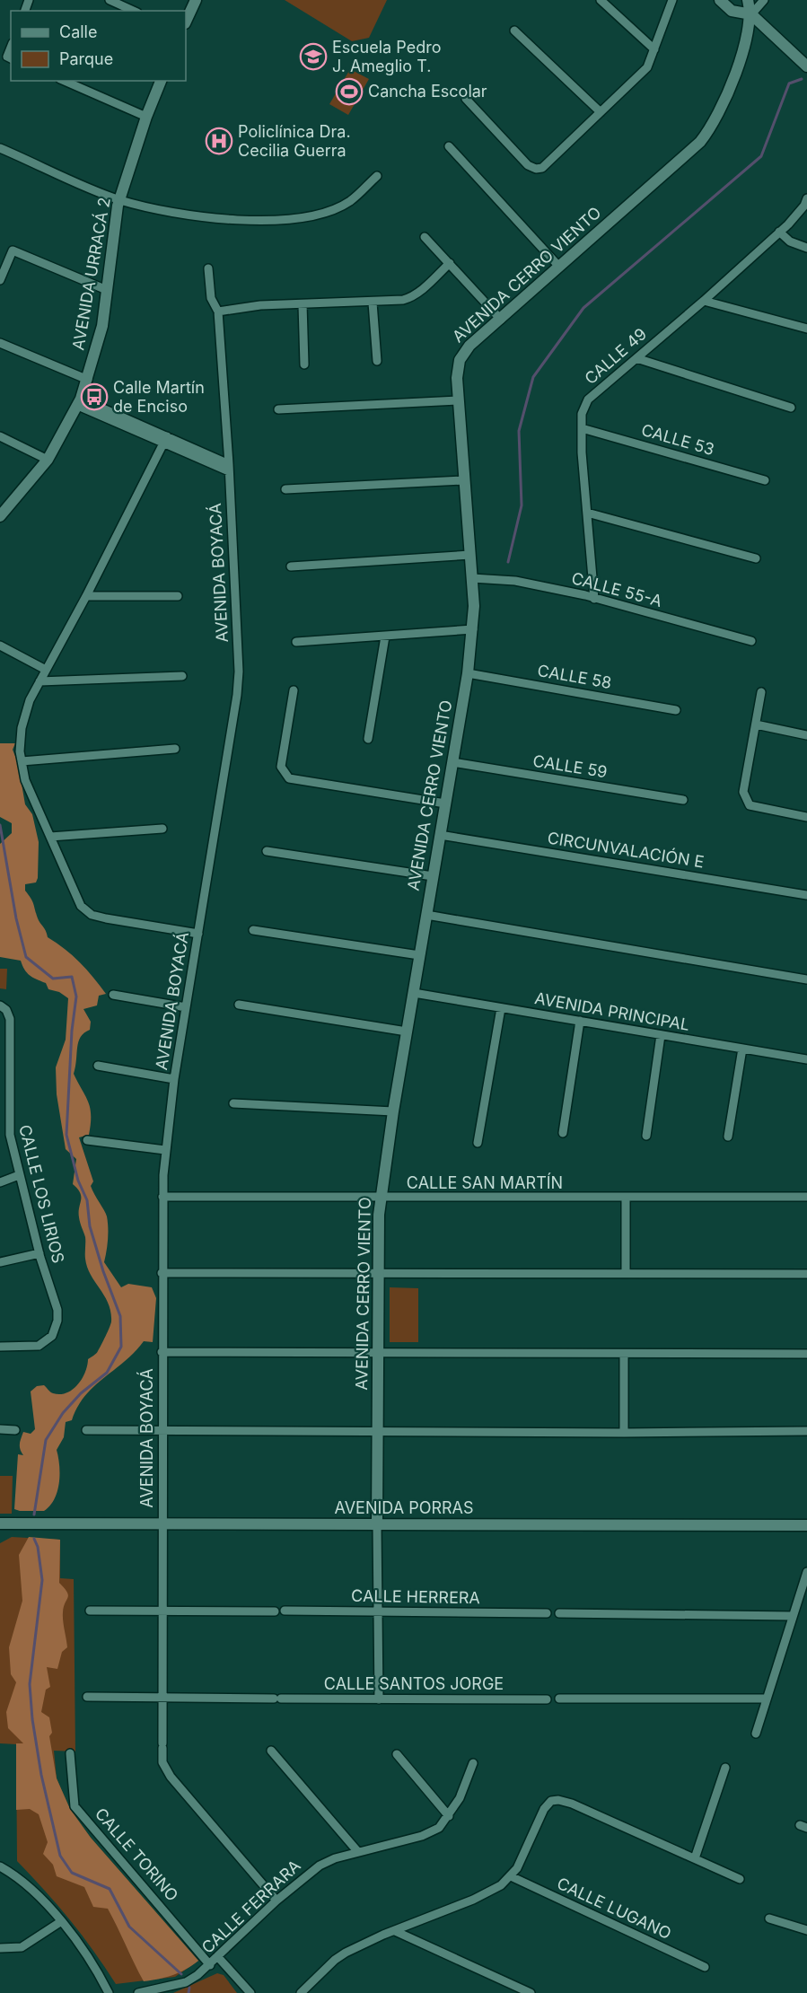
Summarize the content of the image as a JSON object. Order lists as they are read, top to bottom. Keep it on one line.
{"streets":{"street":["AVENIDA URRACÁ 2","AVENIDA CERRO VIENTO","CALLE 49","CALLE 53","AVENIDA BOYACÁ","CALLE 55-A","CALLE 58","CALLE 59","CIRCUNVALACIÓN E","AVENIDA PRINCIPAL","CALLE SAN MARTÍN","CALLE LOS LIRIOS","AVENIDA PORRAS","CALLE HERRERA","CALLE SANTOS JORGE","CALLE TORINO","CALLE FERRARA","CALLE LUGANO"]},"crossings":[["AVENIDA CERRO VIENTO","CALLE 55-A"],["AVENIDA CERRO VIENTO","CALLE 58"],["AVENIDA CERRO VIENTO","CALLE 59"],["AVENIDA CERRO VIENTO","CIRCUNVALACIÓN E"],["AVENIDA CERRO VIENTO","AVENIDA PRINCIPAL"],["AVENIDA CERRO VIENTO","CALLE SAN MARTÍN"],["AVENIDA CERRO VIENTO","AVENIDA PORRAS"],["AVENIDA CERRO VIENTO","CALLE HERRERA"],["AVENIDA CERRO VIENTO","CALLE SANTOS JORGE"],["CALLE 49","CALLE 53"],["CALLE 49","CALLE 55-A"],["AVENIDA BOYACÁ","CALLE SAN MARTÍN"],["AVENIDA BOYACÁ","AVENIDA PORRAS"],["AVENIDA BOYACÁ","CALLE SANTOS JORGE"],["AVENIDA BOYACÁ","CALLE FERRARA"],["CALLE TORINO","CALLE FERRARA"]],"places":{"school or university":["Escuela Pedro J. Ameglio T."],"sports":["Cancha Escolar"],"hospital":["Policlínica Dra. Cecilia Guerra"],"bus stop":["Calle Martín de Enciso"]},"legend":["Calle","Parque"]}
